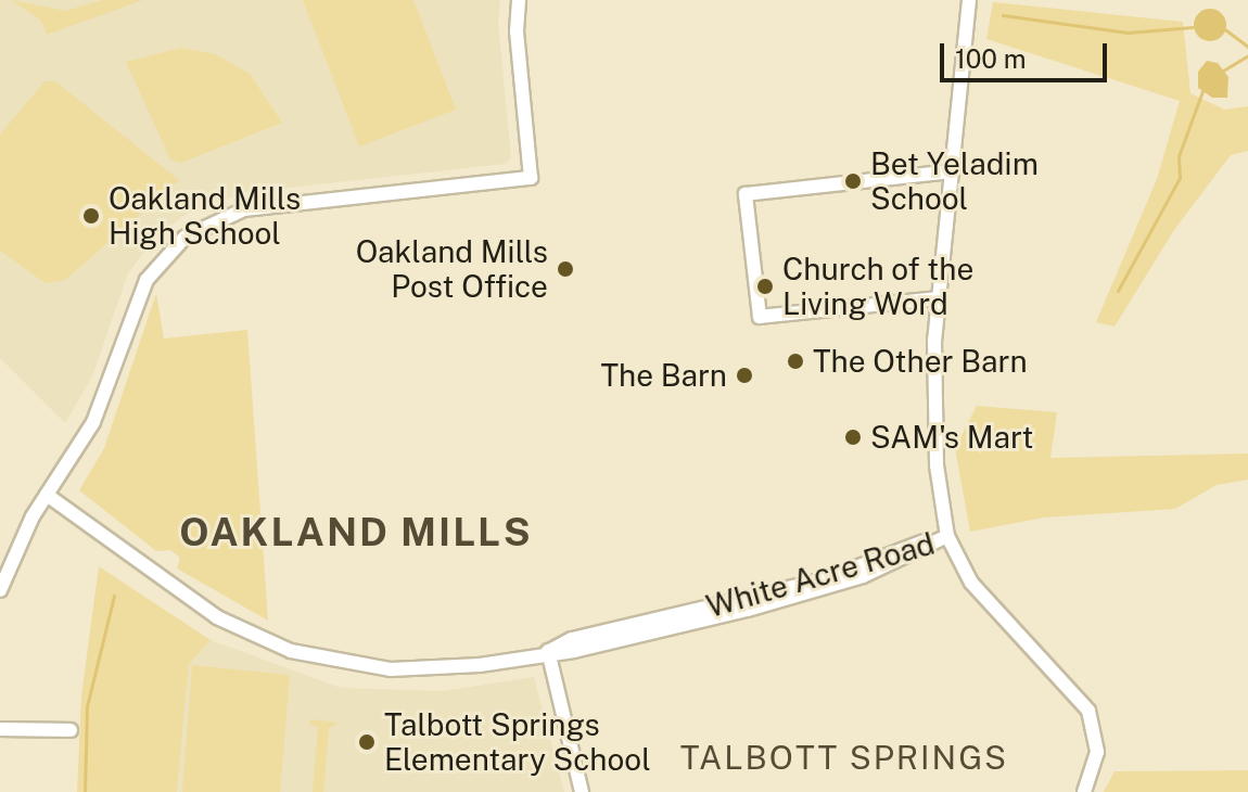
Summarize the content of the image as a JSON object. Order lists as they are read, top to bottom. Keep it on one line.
{"streets":{"street":["White Acre Road"]},"districts":["OAKLAND MILLS","TALBOTT SPRINGS"],"places":["Bet Yeladim School","Oakland Mills High School","Oakland Mills Post Office","Church of the Living Word","The Other Barn","The Barn","SAM's Mart","Talbott Springs Elementary School"],"scale_bar":"100 m"}
